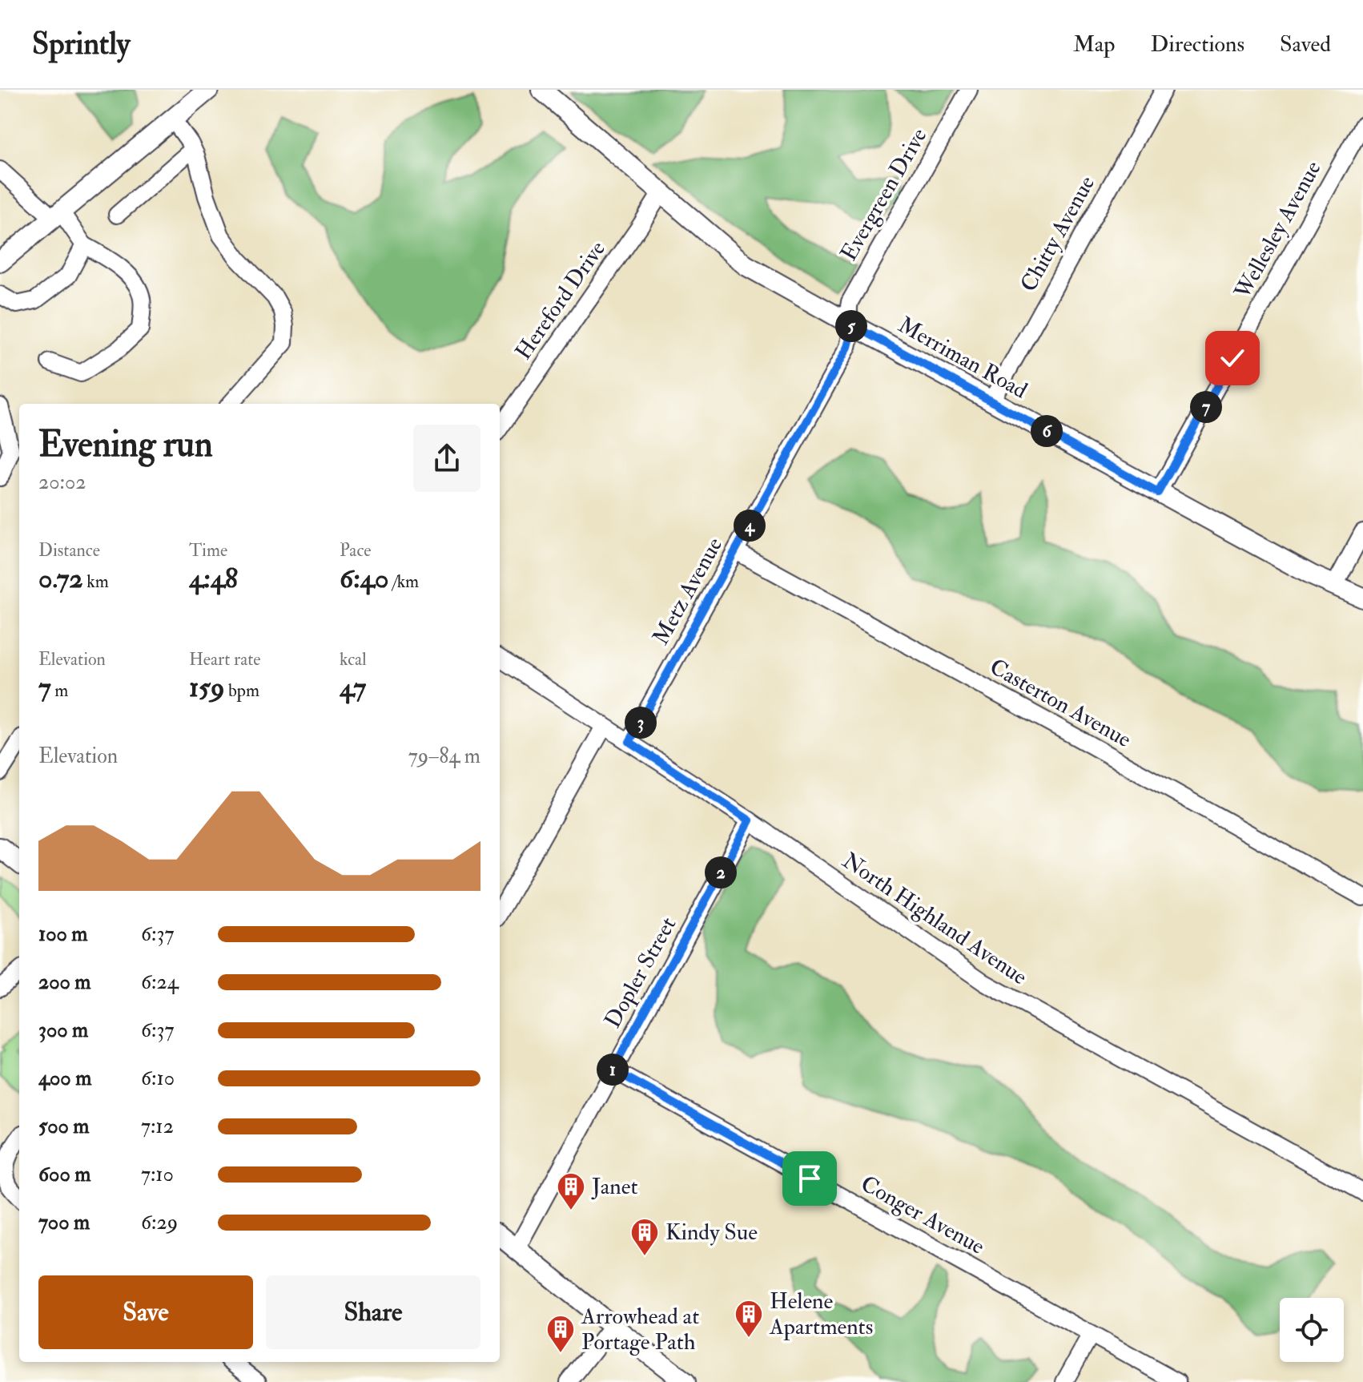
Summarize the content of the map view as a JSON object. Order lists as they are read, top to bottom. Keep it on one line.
{"streets":{"main road":["Merriman Road"],"street":["Evergreen Drive","Wellesley Avenue","Chitty Avenue","Hereford Drive","Metz Avenue","Casterton Avenue","North Highland Avenue","Dopler Street","Conger Avenue"]},"crossings":[["Evergreen Drive","Merriman Road"],["Evergreen Drive","Metz Avenue"],["Wellesley Avenue","Merriman Road"],["Chitty Avenue","Merriman Road"],["Hereford Drive","Merriman Road"],["Merriman Road","Metz Avenue"],["Metz Avenue","Casterton Avenue"],["Metz Avenue","North Highland Avenue"],["North Highland Avenue","Dopler Street"],["Dopler Street","Conger Avenue"]],"places":{"building":["Janet","Kindy Sue","Helene Apartments","Arrowhead at Portage Path"]},"page":{"header":"Sprintly","nav":["Map","Directions","Saved"],"pins":["5","7","6","4","3","2","1"],"heading":["Evening run","20:02"],"stats":[["Distance","0.72 km"],["Time","4:48"],["Pace","6:40 /km"],["Elevation","7 m"],["Heart rate","159 bpm"],["kcal","47"]],"chart":["Elevation","79–84 m"],"list":[{"name":"100 m","note":"6:37"},{"name":"200 m","note":"6:24"},{"name":"300 m","note":"6:37"},{"name":"400 m","note":"6:10"},{"name":"500 m","note":"7:12"},{"name":"600 m","note":"7:10"},{"name":"700 m","note":"6:29"}],"buttons":["Save","Share"]}}
